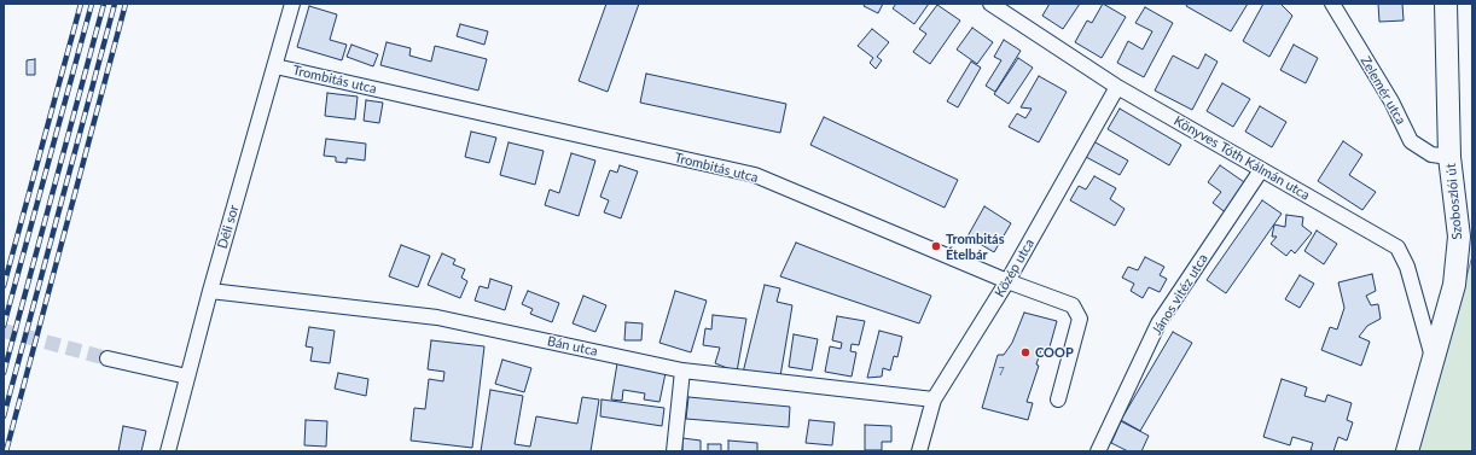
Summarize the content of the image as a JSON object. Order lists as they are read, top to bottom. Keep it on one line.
{"streets":{"main road":["Szoboszlói út"],"street":["Trombitás utca","Zelemér utca","Könyves Tóth Kálmán utca","Déli sor","Közép utca","János vitéz utca","Bán utca"]},"crossings":[["Trombitás utca","Déli sor"],["Trombitás utca","Közép utca"],["Zelemér utca","Szoboszlói út"],["Könyves Tóth Kálmán utca","Szoboszlói út"],["Könyves Tóth Kálmán utca","Közép utca"],["Könyves Tóth Kálmán utca","János vitéz utca"],["Déli sor","Bán utca"],["Közép utca","Bán utca"]],"places":["Trombitás Ételbár","COOP"],"house_numbers":["7"]}
